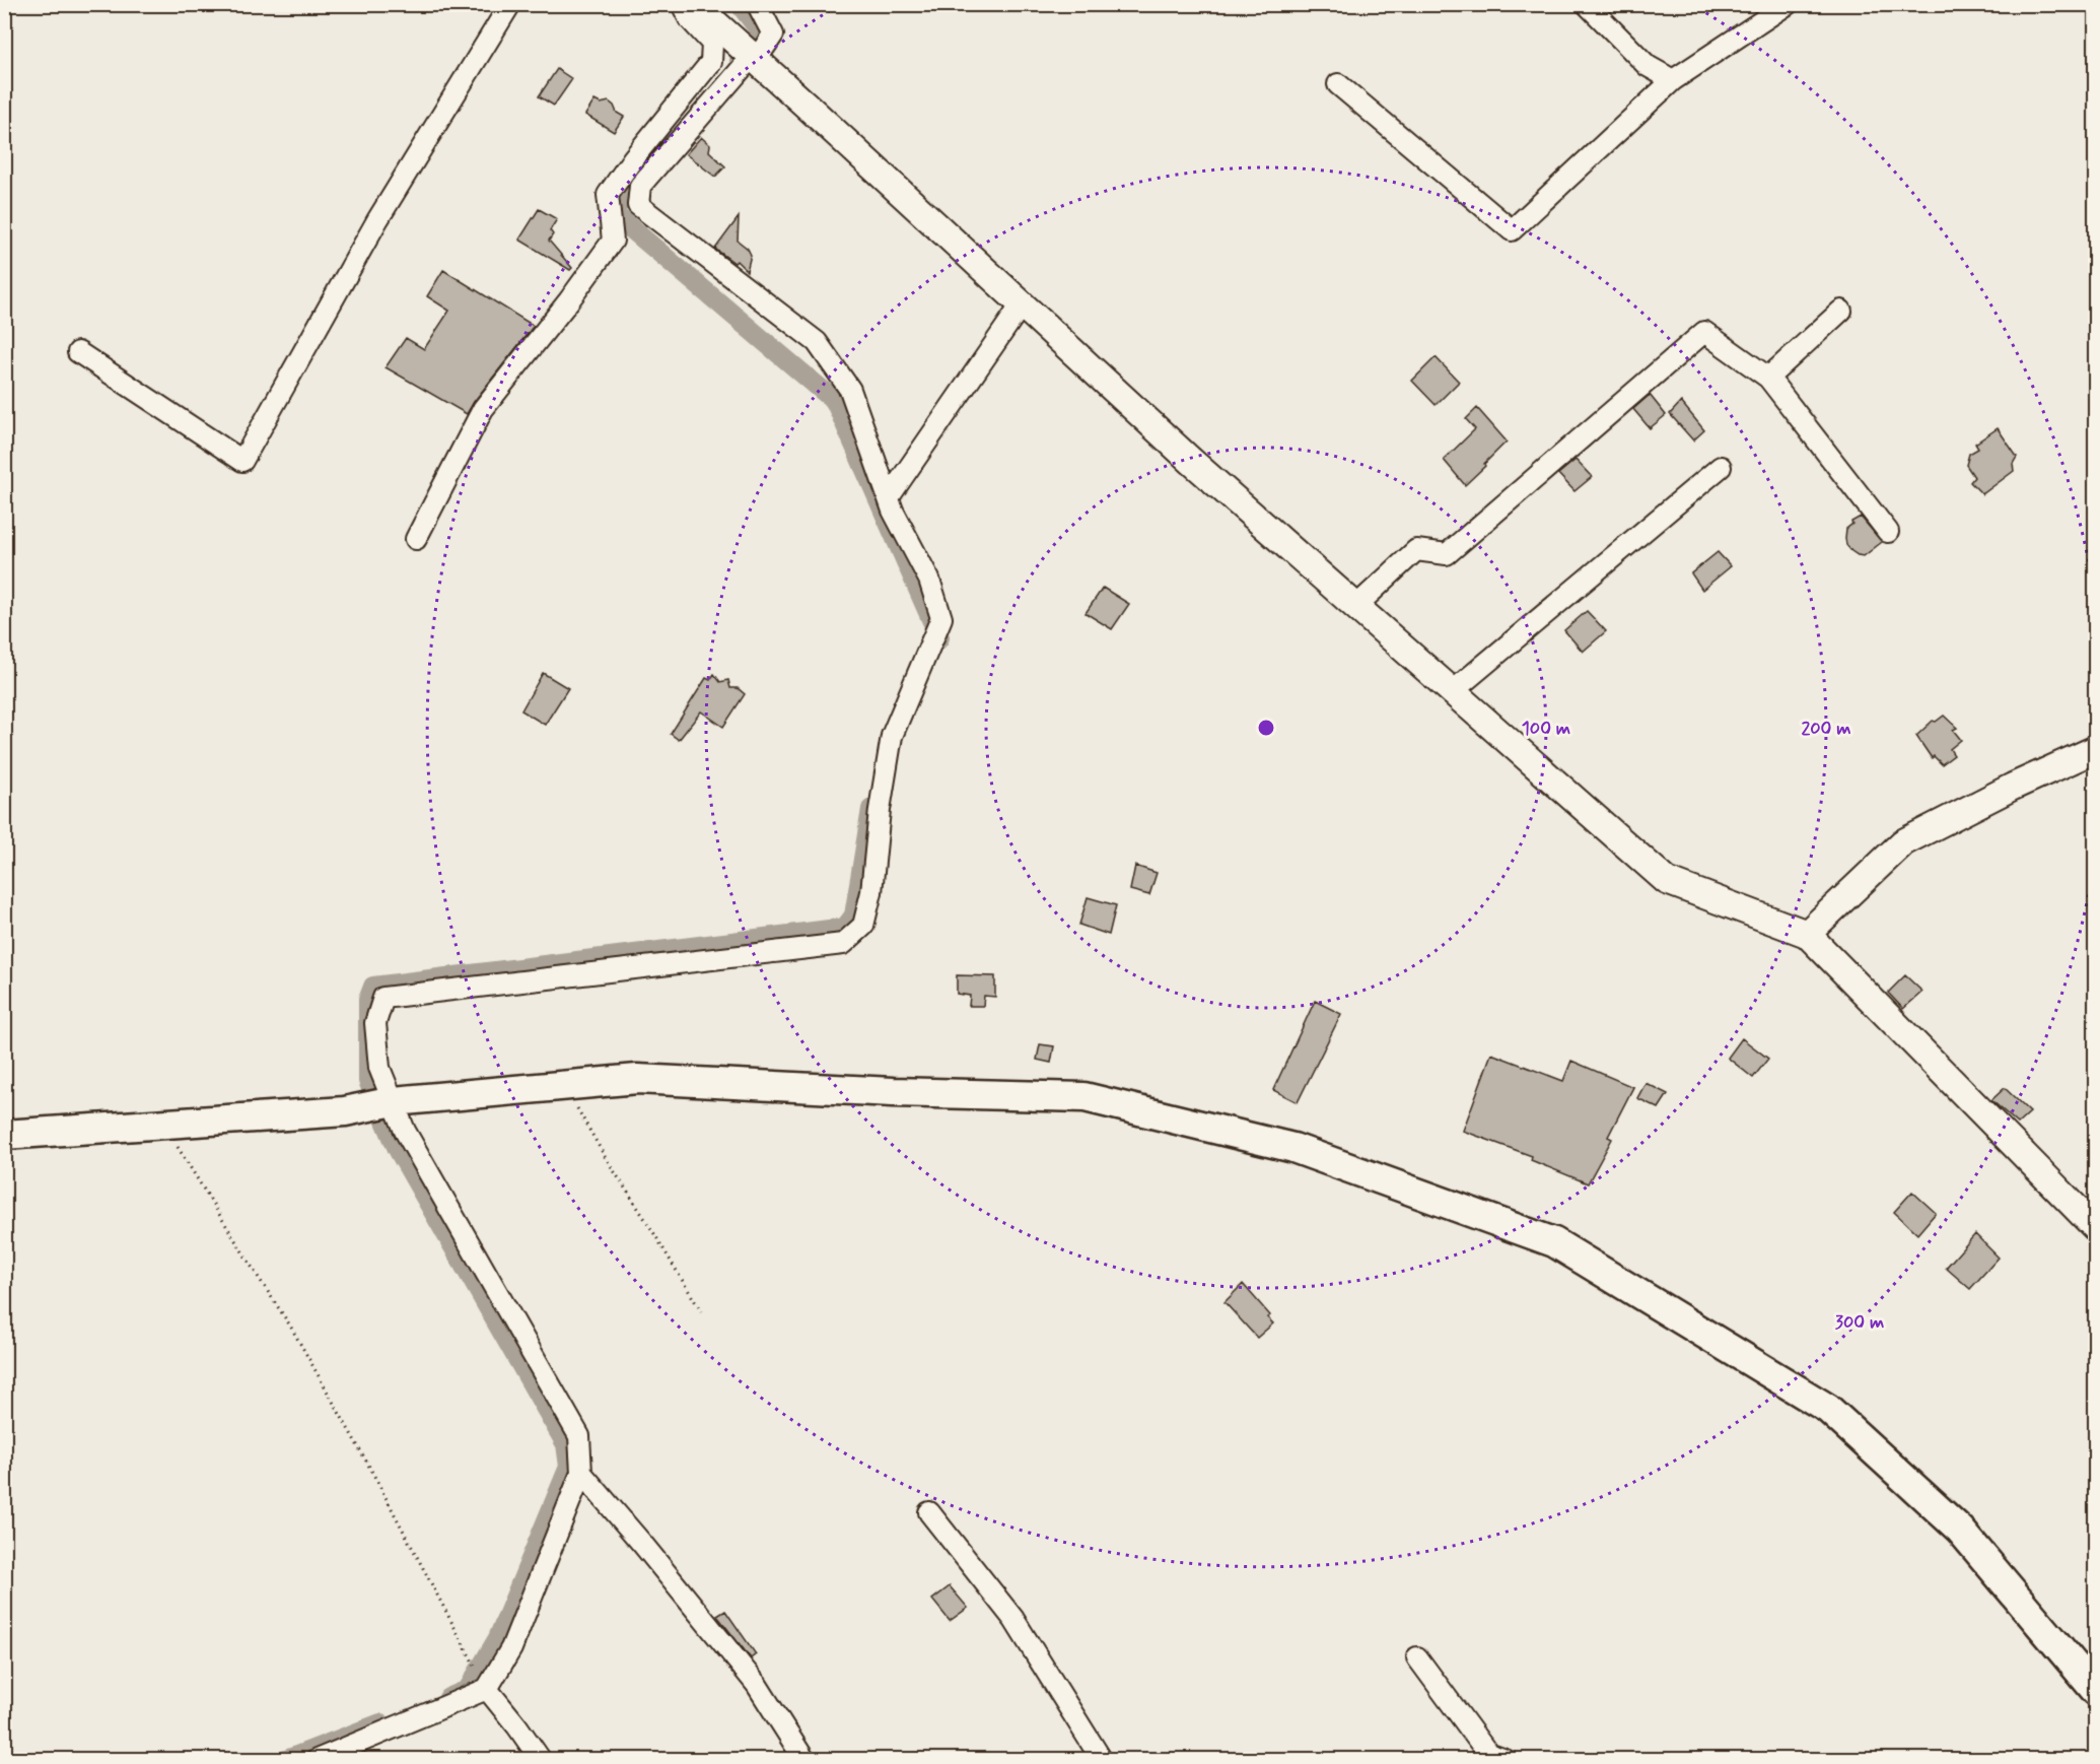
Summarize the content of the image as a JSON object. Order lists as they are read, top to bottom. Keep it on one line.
{"rings":["100 m","200 m","300 m"]}
